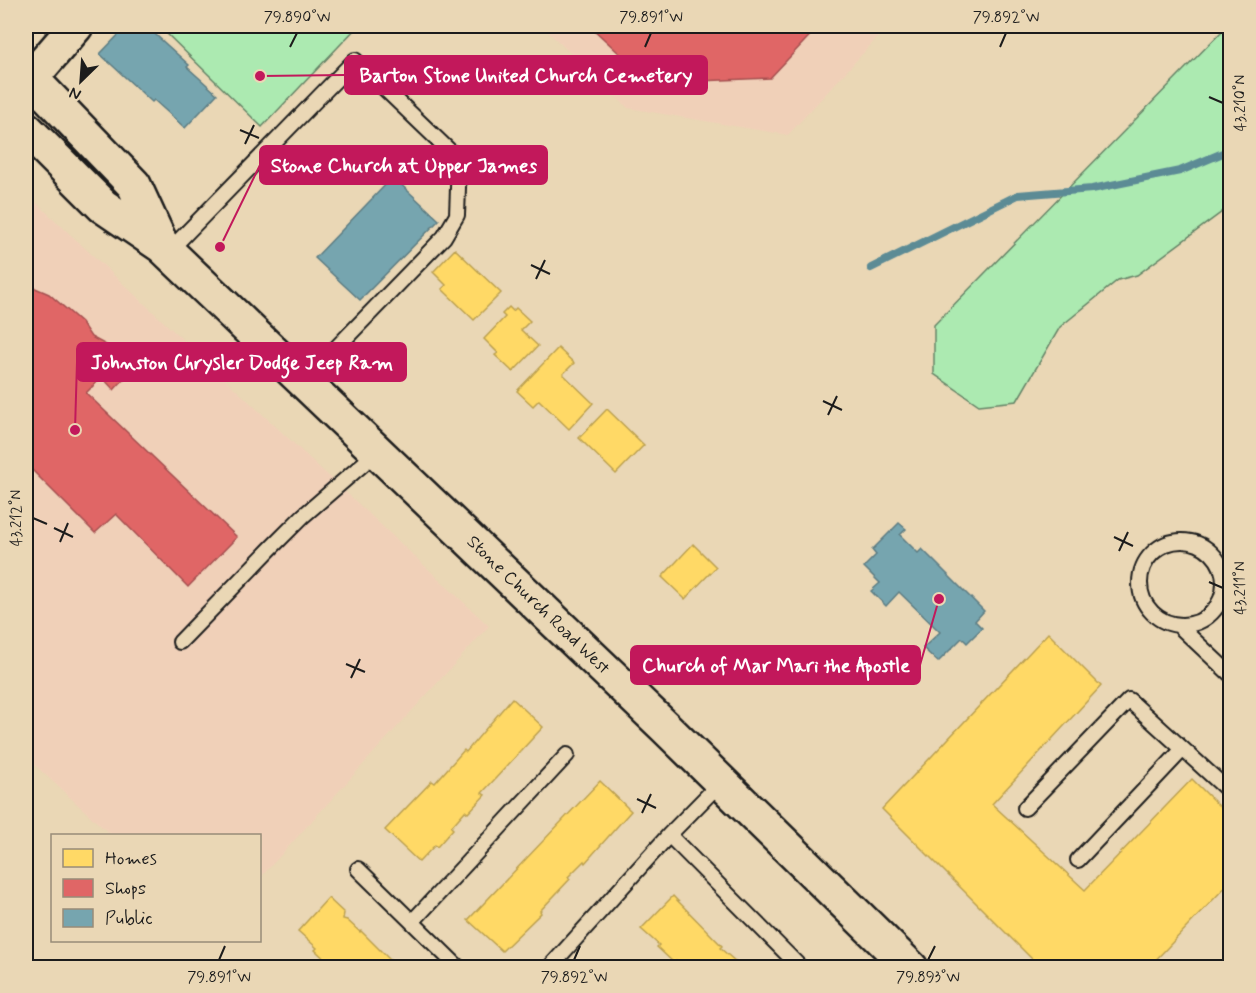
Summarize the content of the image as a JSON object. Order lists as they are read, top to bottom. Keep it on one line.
{"streets":{"main road":["Stone Church Road West"]},"places":["Barton Stone United Church Cemetery","Stone Church at Upper James","Johnston Chrysler Dodge Jeep Ram","Church of Mar Mari the Apostle"],"legend":["Homes","Shops","Public"],"north":"bottom left","coordinates":["79.890°W","79.891°W","79.892°W","43.210°N","43.212°N","43.211°N","79.893°W"]}
